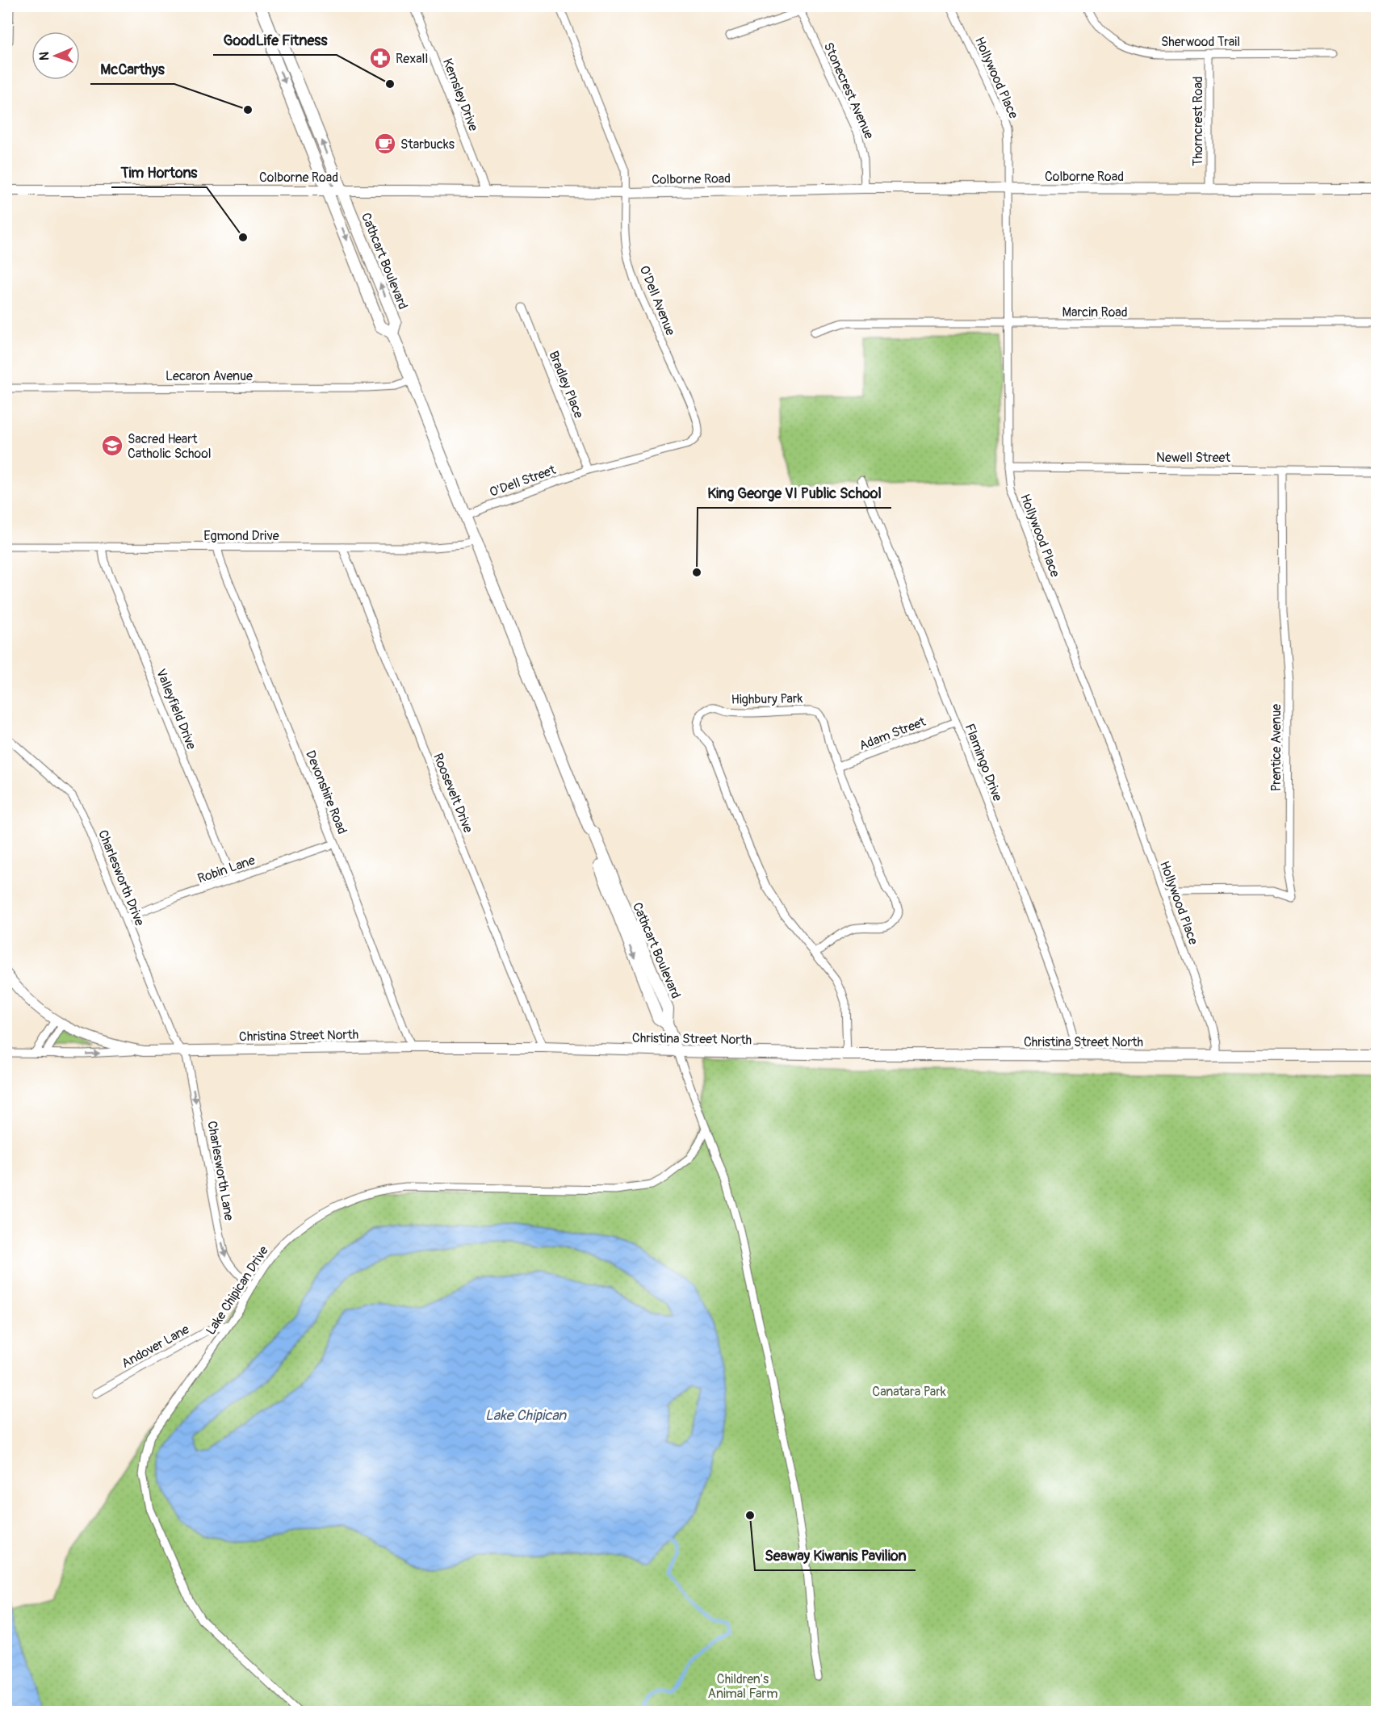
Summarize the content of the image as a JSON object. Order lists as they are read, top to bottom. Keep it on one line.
{"streets":{"main road":["Cathcart Boulevard","Christina Street North"],"street":["Sherwood Trail","Hollywood Place","Stonecrest Avenue","Kemsley Drive","Thorncrest Road","Colborne Road","O'Dell Avenue","Marcin Road","Lecaron Avenue","Bradley Place","Newell Street","O'Dell Street","Egmond Drive","Highbury Park","Valleyfield Drive","Adam Street","Prentice Avenue","Flamingo Drive","Devonshire Road","Roosevelt Drive","Robin Lane","Charlesworth Drive","Charlesworth Lane","Lake Chipican Drive","Andover Lane"]},"crossings":[["Sherwood Trail","Thorncrest Road"],["Hollywood Place","Colborne Road"],["Hollywood Place","Marcin Road"],["Hollywood Place","Newell Street"],["Hollywood Place","Prentice Avenue"],["Hollywood Place","Christina Street North"],["Stonecrest Avenue","Colborne Road"],["Kemsley Drive","Colborne Road"],["Thorncrest Road","Colborne Road"],["Colborne Road","Cathcart Boulevard"],["Colborne Road","O'Dell Avenue"],["Cathcart Boulevard","Lecaron Avenue"],["Cathcart Boulevard","O'Dell Street"],["Cathcart Boulevard","Egmond Drive"],["Cathcart Boulevard","Christina Street North"],["O'Dell Avenue","Bradley Place"],["O'Dell Avenue","O'Dell Street"],["Bradley Place","O'Dell Street"],["Newell Street","Prentice Avenue"],["Egmond Drive","Valleyfield Drive"],["Egmond Drive","Devonshire Road"],["Egmond Drive","Roosevelt Drive"],["Highbury Park","Adam Street"],["Highbury Park","Christina Street North"],["Valleyfield Drive","Robin Lane"],["Adam Street","Flamingo Drive"],["Flamingo Drive","Christina Street North"],["Devonshire Road","Robin Lane"],["Devonshire Road","Christina Street North"],["Roosevelt Drive","Christina Street North"],["Robin Lane","Charlesworth Drive"],["Charlesworth Drive","Christina Street North"],["Charlesworth Drive","Charlesworth Lane"],["Christina Street North","Charlesworth Lane"],["Charlesworth Lane","Lake Chipican Drive"],["Lake Chipican Drive","Andover Lane"]],"one_way":["Charlesworth Lane"],"water":["Lake Chipican"],"parks":["Canatara Park","Children's Animal Farm"],"places":{"pharmacy":["Rexall"],"other":["GoodLife Fitness","McCarthys","Tim Hortons","King George VI Public School","Seaway Kiwanis Pavilion"],"cafe":["Starbucks"],"school or university":["Sacred Heart Catholic School"]},"north":"left"}
